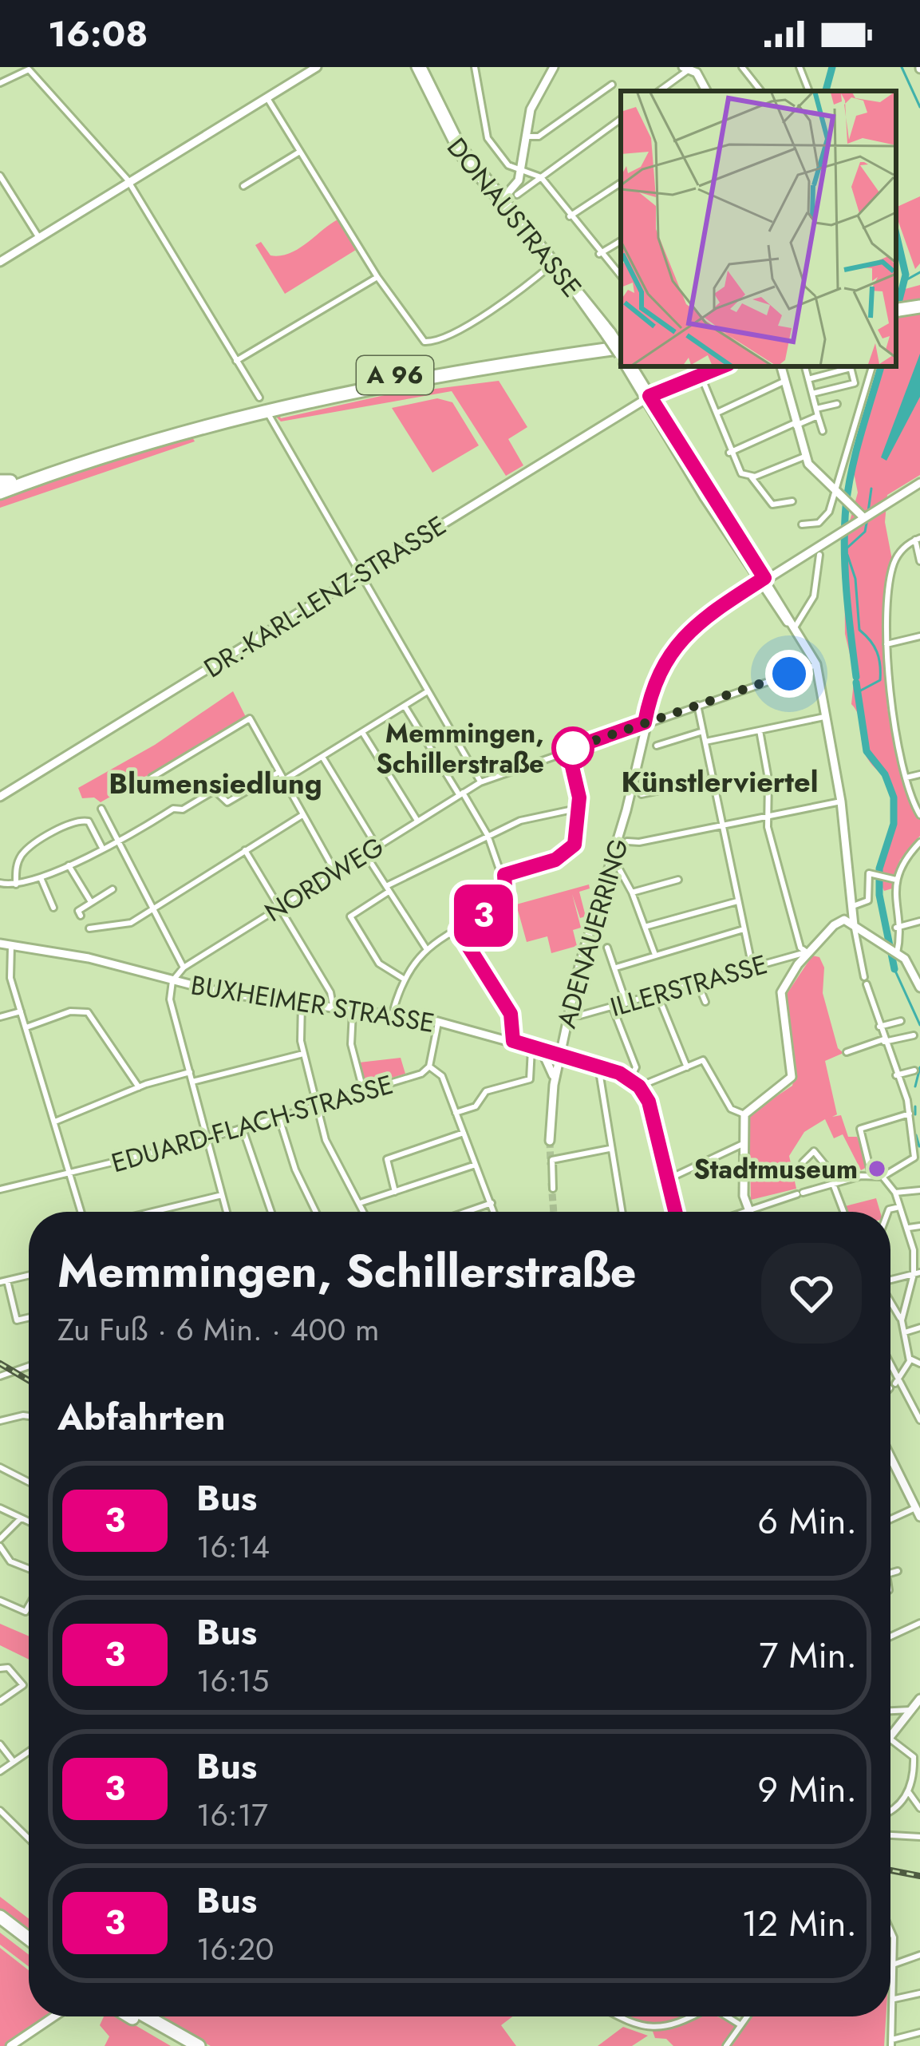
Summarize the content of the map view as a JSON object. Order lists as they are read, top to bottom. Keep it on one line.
{"streets":{"highway":["A 96"],"street":["DONAUSTRASSE","DR.-KARL-LENZ-STRASSE","NORDWEG","ADENAUERRING","ILLERSTRASSE","BUXHEIMER STRASSE","EDUARD-FLACH-STRASSE"]},"crossings":[["DONAUSTRASSE","DR.-KARL-LENZ-STRASSE"],["DONAUSTRASSE","NORDWEG"],["DONAUSTRASSE","ADENAUERRING"],["NORDWEG","ADENAUERRING"],["NORDWEG","BUXHEIMER STRASSE"],["ADENAUERRING","ILLERSTRASSE"],["ADENAUERRING","BUXHEIMER STRASSE"]],"districts":["Künstlerviertel","Blumensiedlung"],"places":["Memmingen, Schillerstraße","Stadtmuseum"],"lines":["bus line 3"],"page":{"status":"16:08","on_map":"3","heading":[["Memmingen, Schillerstraße","Zu Fuß · 6 Min. · 400 m"],"Abfahrten"],"list":[{"mark":"3","name":"Bus","note":"16:14","value":"6 Min."},{"mark":"3","name":"Bus","note":"16:15","value":"7 Min."},{"mark":"3","name":"Bus","note":"16:17","value":"9 Min."},{"mark":"3","name":"Bus","note":"16:20","value":"12 Min."}]}}
